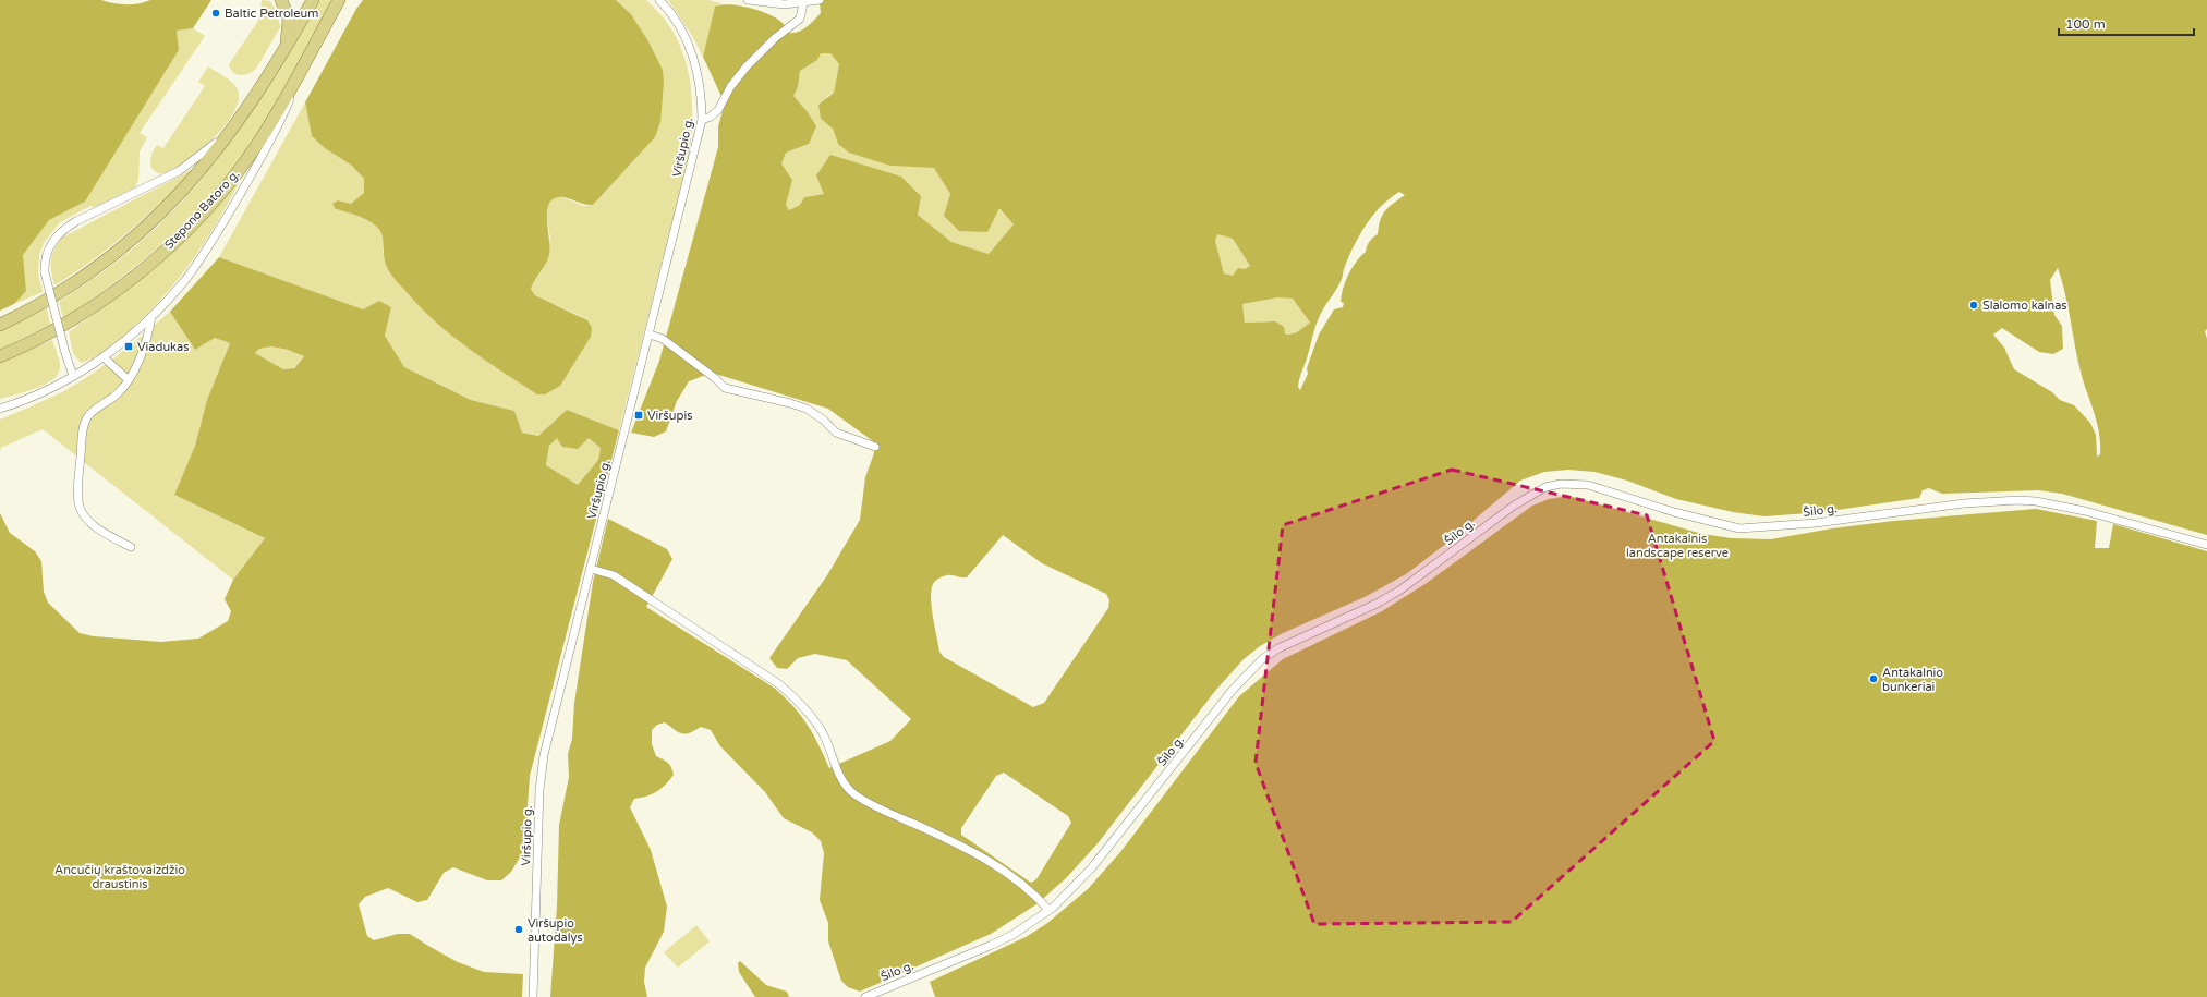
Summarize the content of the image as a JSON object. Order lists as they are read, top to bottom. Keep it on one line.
{"streets":{"main road":["Stepono Batoro g."],"street":["Viršupio g.","Šilo g."]},"parks":["Antakalnis landscape reserve","Ancučių kraštovaizdžio draustinis"],"places":{"other":["Baltic Petroleum","Slalomo kalnas","Antakalnio bunkeriai","Viršupio autodalys"],"transit":["Viadukas","Viršupis"]},"scale_bar":"100 m"}
